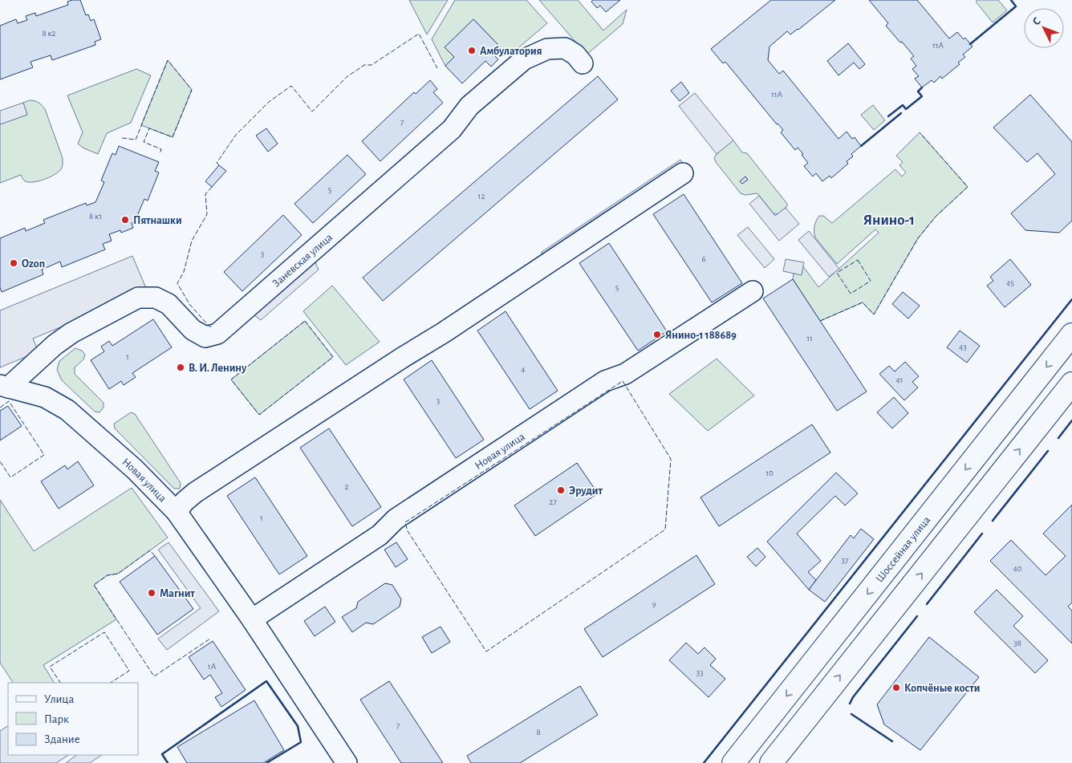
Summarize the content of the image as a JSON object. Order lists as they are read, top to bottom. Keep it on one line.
{"streets":{"main road":["Шоссейная улица"],"street":["Заневская улица","Новая улица"]},"crossings":[["Заневская улица","Новая улица"]],"districts":["Янино-1"],"places":["Амбулатория","Пятнашки","Ozon","Янино-1 188689","В. И. Ленину","Эрудит","Магнит","Копчёные кости"],"house_numbers":["8 к2","11А","11А","7","5","12","8 к1","3","6","45","5","11","43","1","4","41","3","10","2","27","1","37","40","9","38","1А","33","7","8"],"legend":["Улица","Парк","Здание"],"north":"top left"}
